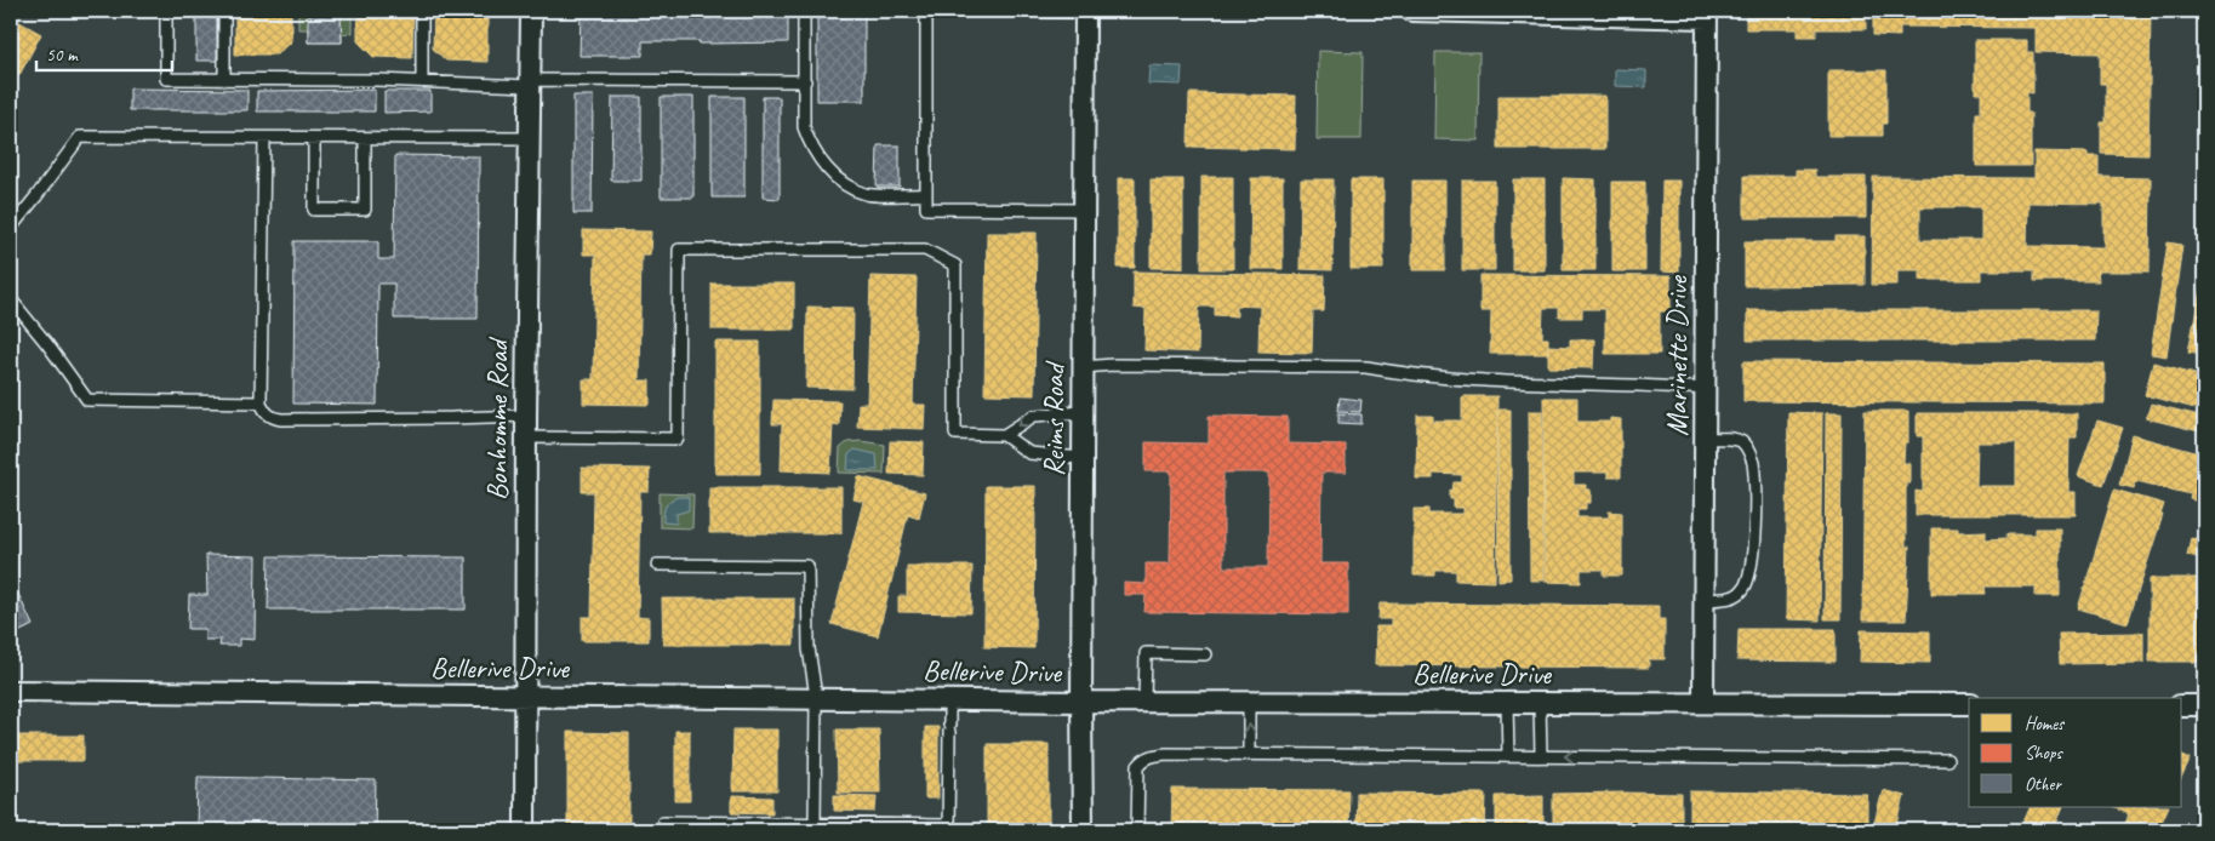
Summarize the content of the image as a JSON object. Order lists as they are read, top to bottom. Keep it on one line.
{"streets":{"street":["Marinette Drive","Bonhomme Road","Reims Road","Bellerive Drive"]},"crossings":[["Marinette Drive","Bellerive Drive"],["Bonhomme Road","Bellerive Drive"],["Reims Road","Bellerive Drive"]],"legend":["Homes","Shops","Other"],"scale_bar":"50 m"}
